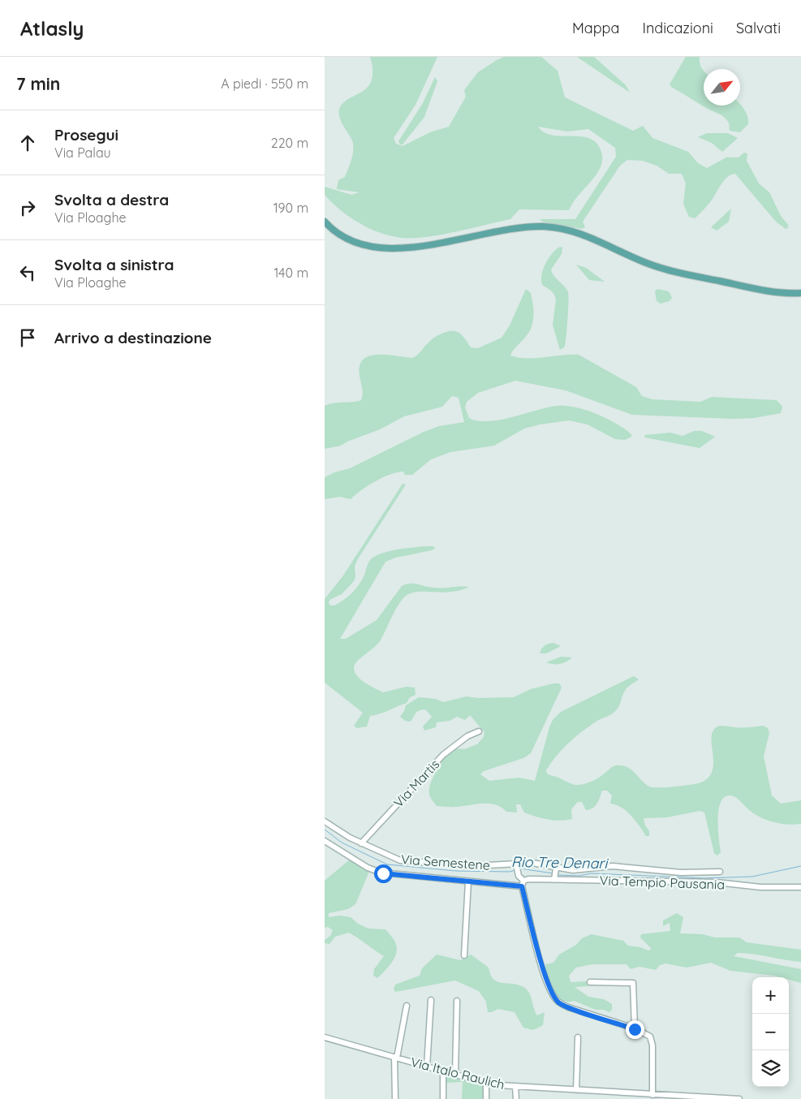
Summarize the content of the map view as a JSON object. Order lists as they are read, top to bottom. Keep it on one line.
{"streets":{"street":["Via Martis","Via Semestene","Via Tempio Pausania","Via Italo Raulich"]},"crossings":[["Via Martis","Via Semestene"]],"water":["Rio Tre Denari"],"north":"top right","page":{"header":"Atlasly","nav":["Mappa","Indicazioni","Salvati"],"heading":["7 min","A piedi · 550 m"],"list":[["Prosegui","Via Palau","220 m"],["Svolta a destra","Via Ploaghe","190 m"],["Svolta a sinistra","Via Ploaghe","140 m"],"Arrivo a destinazione"],"map_buttons":["+","−"]}}
